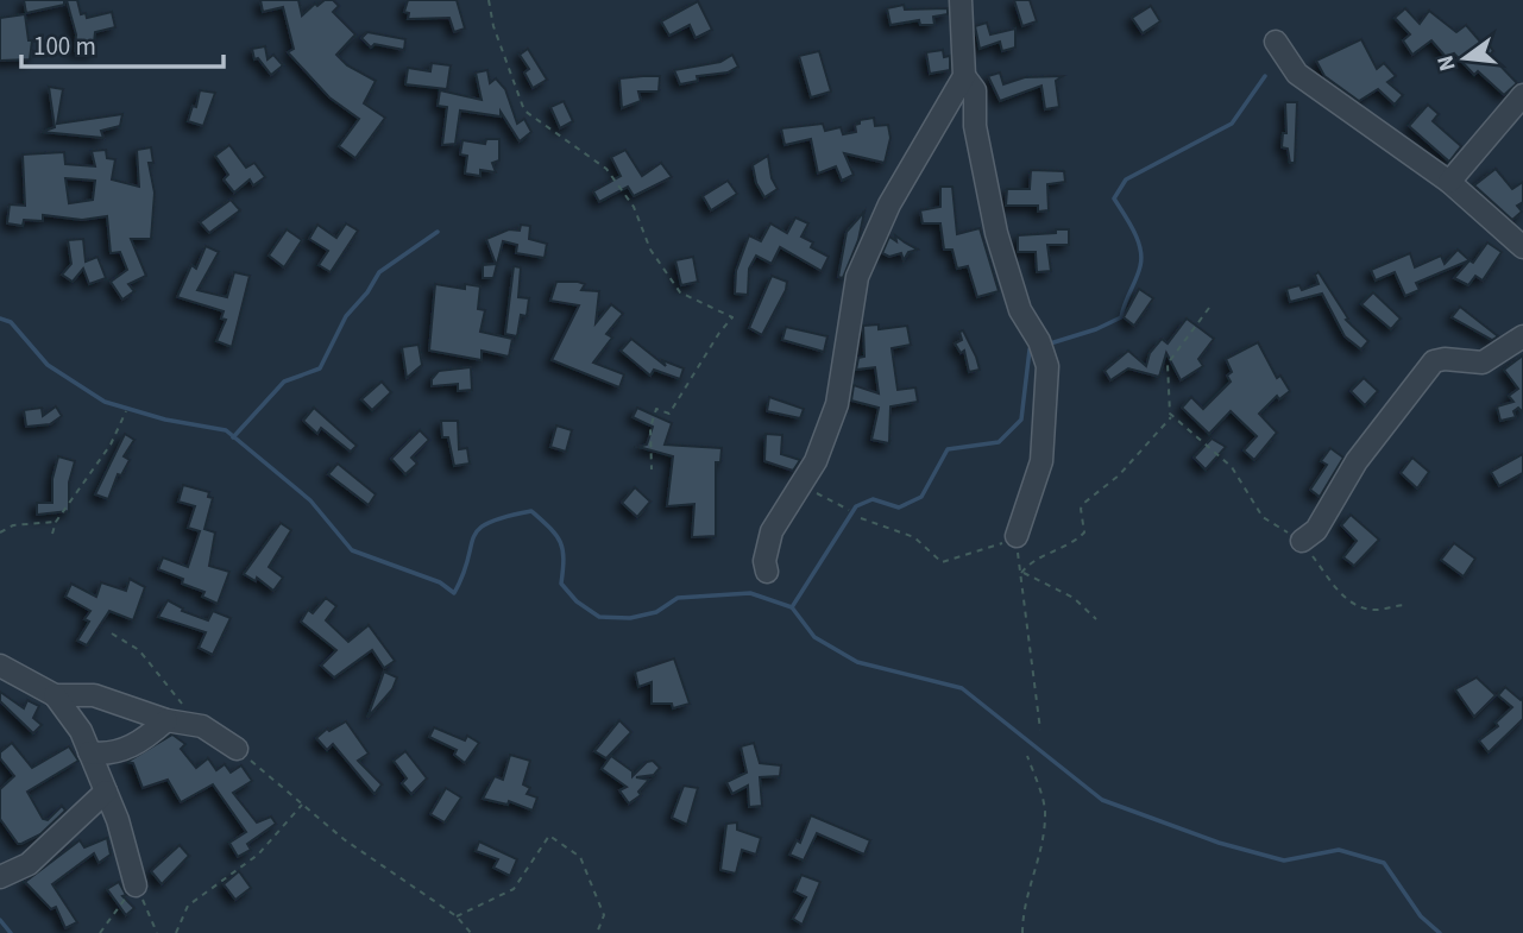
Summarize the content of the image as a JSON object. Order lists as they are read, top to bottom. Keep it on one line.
{"scale_bar":"100 m","north":"left"}
